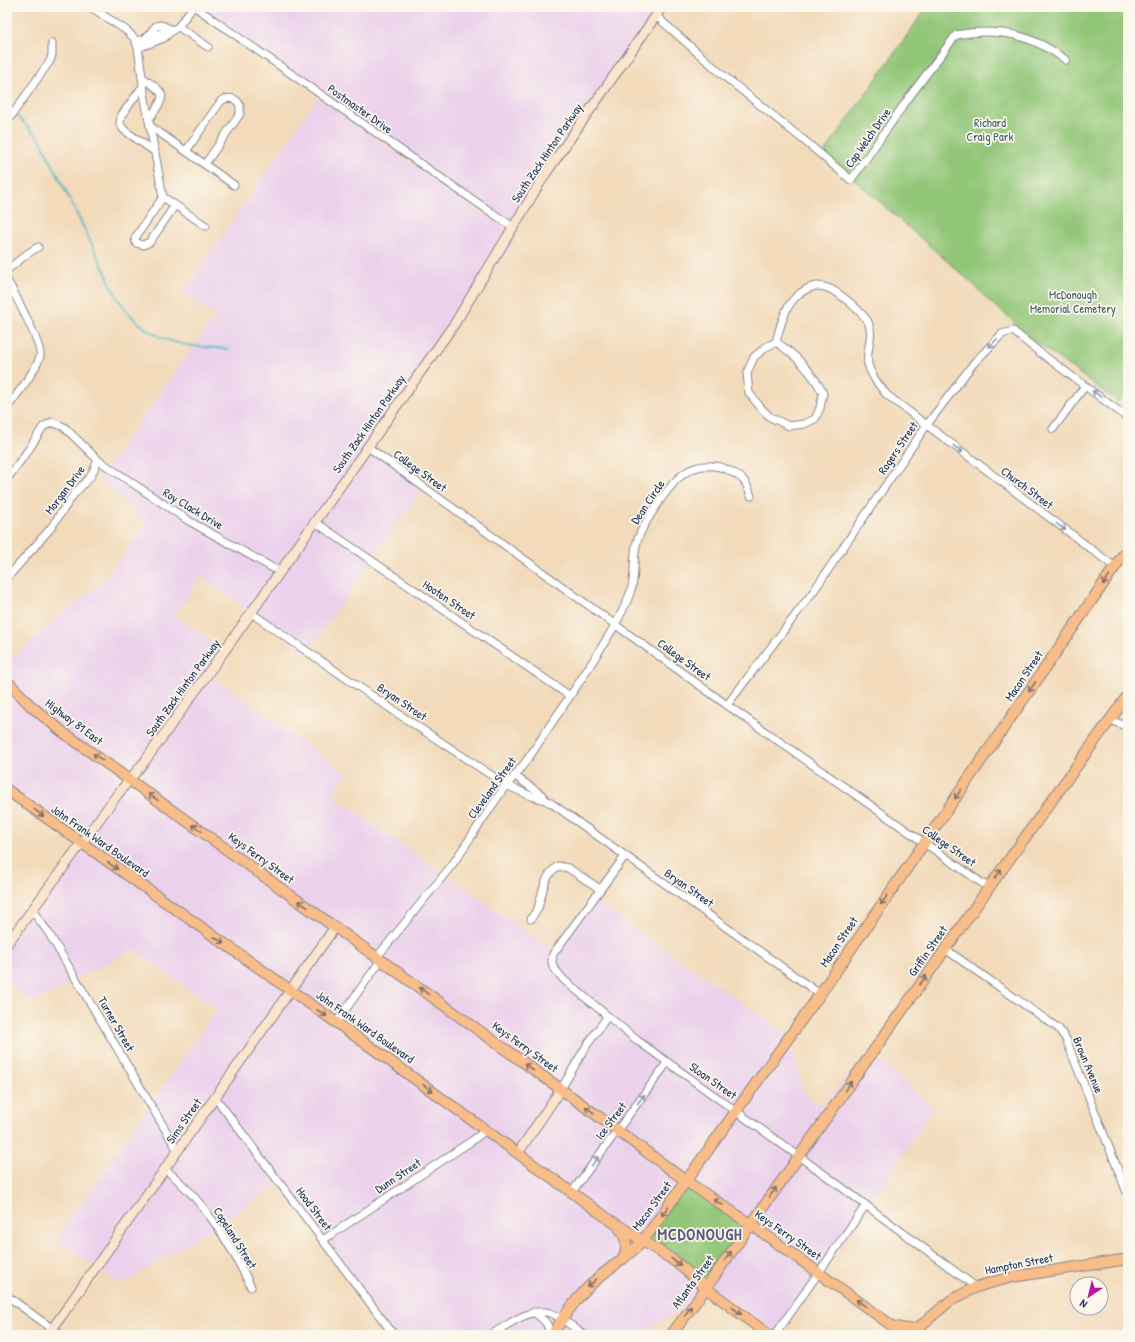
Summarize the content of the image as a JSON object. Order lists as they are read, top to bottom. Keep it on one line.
{"streets":{"main road":["South Zack Hinton Parkway","Macon Street","Highway 81 East","John Frank Ward Boulevard","Keys Ferry Street","Griffin Street","Sims Street","Hampton Street","Atlanta Street"],"street":["Postmaster Drive","Cap Welch Drive","Rogers Street","College Street","Church Street","Morgan Drive","Dean Circle","Roy Clack Drive","Hooten Street","Bryan Street","Cleveland Street","Turner Street","Brown Avenue","Sloan Street","Ice Street","Dunn Street","Hood Street","Copeland Street"]},"crossings":[["Postmaster Drive","South Zack Hinton Parkway"],["Cap Welch Drive","South Zack Hinton Parkway"],["South Zack Hinton Parkway","College Street"],["South Zack Hinton Parkway","Roy Clack Drive"],["South Zack Hinton Parkway","Hooten Street"],["South Zack Hinton Parkway","Bryan Street"],["South Zack Hinton Parkway","Highway 81 East"],["South Zack Hinton Parkway","John Frank Ward Boulevard"],["South Zack Hinton Parkway","Keys Ferry Street"],["South Zack Hinton Parkway","Turner Street"],["Rogers Street","College Street"],["Rogers Street","Church Street"],["College Street","Dean Circle"],["College Street","Macon Street"],["College Street","Cleveland Street"],["College Street","Griffin Street"],["Church Street","Macon Street"],["Morgan Drive","Roy Clack Drive"],["Dean Circle","Cleveland Street"],["Hooten Street","Cleveland Street"],["Macon Street","Bryan Street"],["Macon Street","John Frank Ward Boulevard"],["Macon Street","Keys Ferry Street"],["Macon Street","Sloan Street"],["Bryan Street","Cleveland Street"],["Bryan Street","Sloan Street"],["Highway 81 East","Keys Ferry Street"],["Cleveland Street","John Frank Ward Boulevard"],["Cleveland Street","Keys Ferry Street"],["John Frank Ward Boulevard","Sims Street"],["John Frank Ward Boulevard","Ice Street"],["John Frank Ward Boulevard","Dunn Street"],["John Frank Ward Boulevard","Atlanta Street"],["Keys Ferry Street","Griffin Street"],["Keys Ferry Street","Sims Street"],["Keys Ferry Street","Ice Street"],["Keys Ferry Street","Atlanta Street"],["Griffin Street","Brown Avenue"],["Griffin Street","Sloan Street"],["Griffin Street","Atlanta Street"],["Turner Street","Sims Street"],["Sloan Street","Ice Street"],["Sloan Street","Hampton Street"],["Sims Street","Hood Street"],["Sims Street","Copeland Street"],["Dunn Street","Hood Street"]],"one_way":["Church Street","Macon Street","Highway 81 East","John Frank Ward Boulevard","Keys Ferry Street","Griffin Street","Ice Street","Atlanta Street"],"districts":["MCDONOUGH"],"parks":["Richard Craig Park","McDonough Memorial Cemetery"],"north":"bottom left"}
